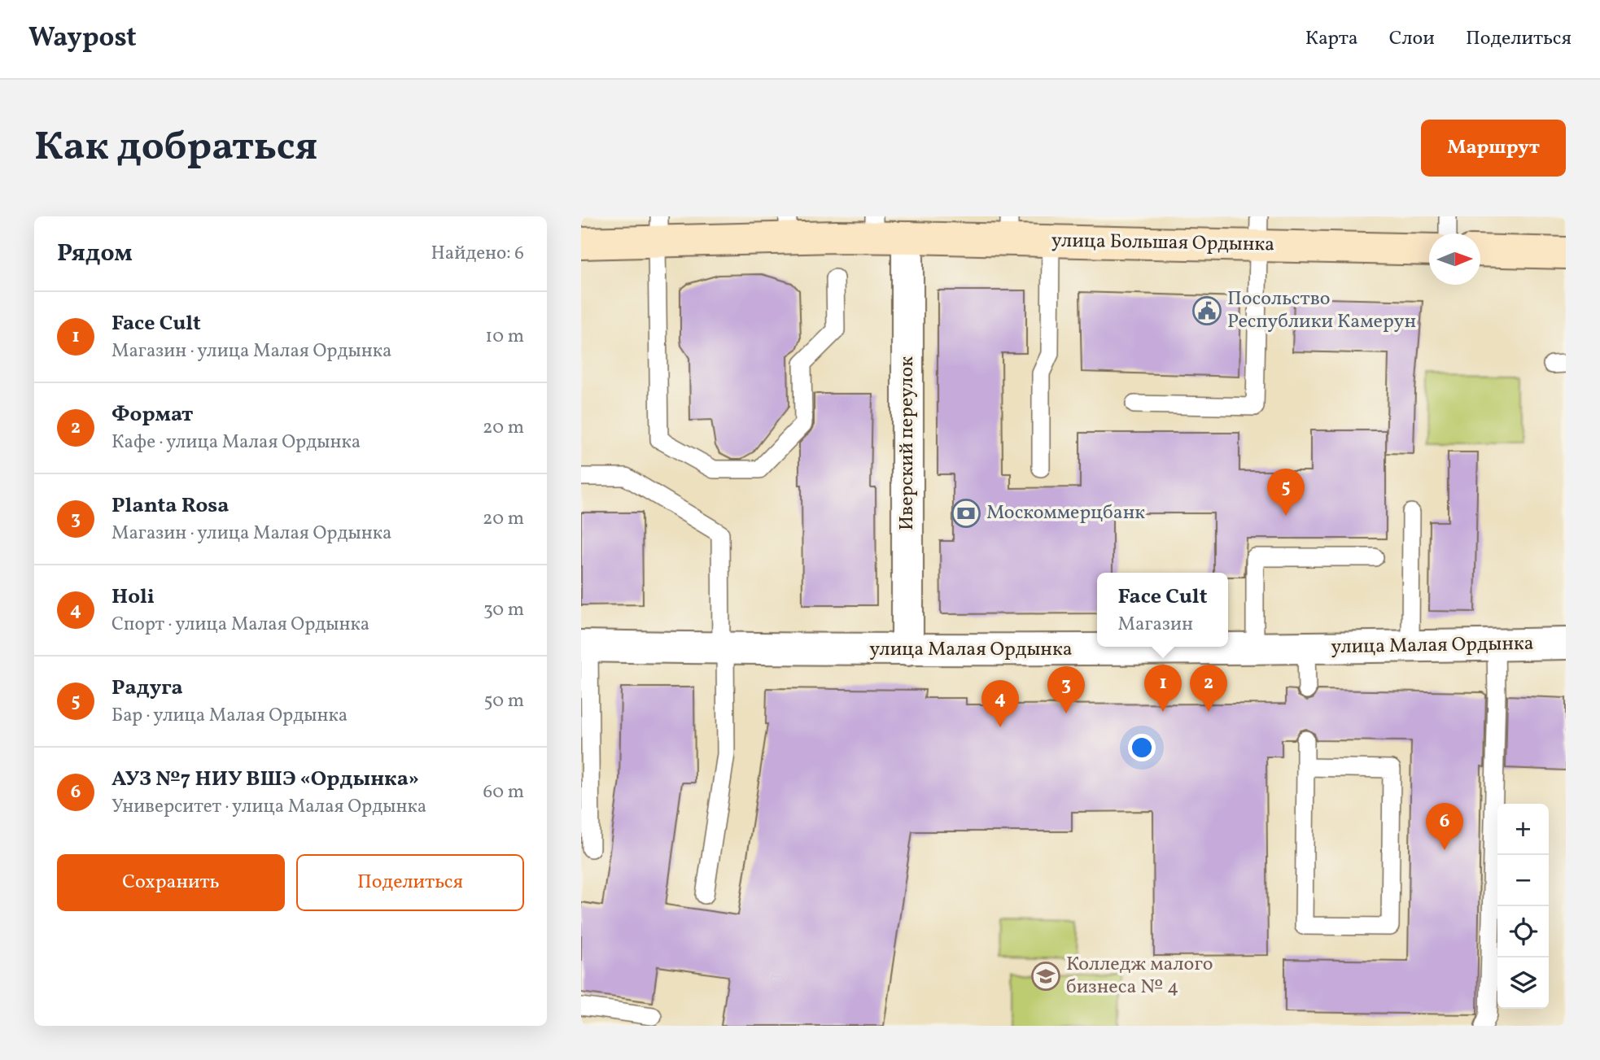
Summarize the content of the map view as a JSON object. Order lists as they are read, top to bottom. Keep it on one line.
{"streets":{"main road":["улица Большая Ордынка"],"street":["Иверский переулок","улица Малая Ордынка"]},"crossings":[["улица Большая Ордынка","Иверский переулок"],["Иверский переулок","улица Малая Ордынка"]],"places":{"public building":["Посольство Республики Камерун"],"bank":["Москоммерцбанк"],"school or university":["Колледж малого бизнеса № 4"]},"north":"right","page":{"header":"Waypost","nav":["Карта","Слои","Поделиться"],"buttons":["Маршрут",["Сохранить","Поделиться"]],"title":"Как добраться","heading":["Рядом","Найдено: 6"],"list":[{"mark":"1","name":"Face Cult","note":"Магазин · улица Малая Ордынка","value":"10 m"},{"mark":"2","name":"Формат","note":"Кафе · улица Малая Ордынка","value":"20 m"},{"mark":"3","name":"Planta Rosa","note":"Магазин · улица Малая Ордынка","value":"20 m"},{"mark":"4","name":"Holi","note":"Спорт · улица Малая Ордынка","value":"30 m"},{"mark":"5","name":"Радуга","note":"Бар · улица Малая Ордынка","value":"50 m"},{"mark":"6","name":"АУЗ №7 НИУ ВШЭ «Ордынка»","note":"Университет · улица Малая Ордынка","value":"60 m"}],"pins":["5","1","2","3","4","6"],"popup":["Face Cult","Магазин"],"map_buttons":["+","−"]}}
